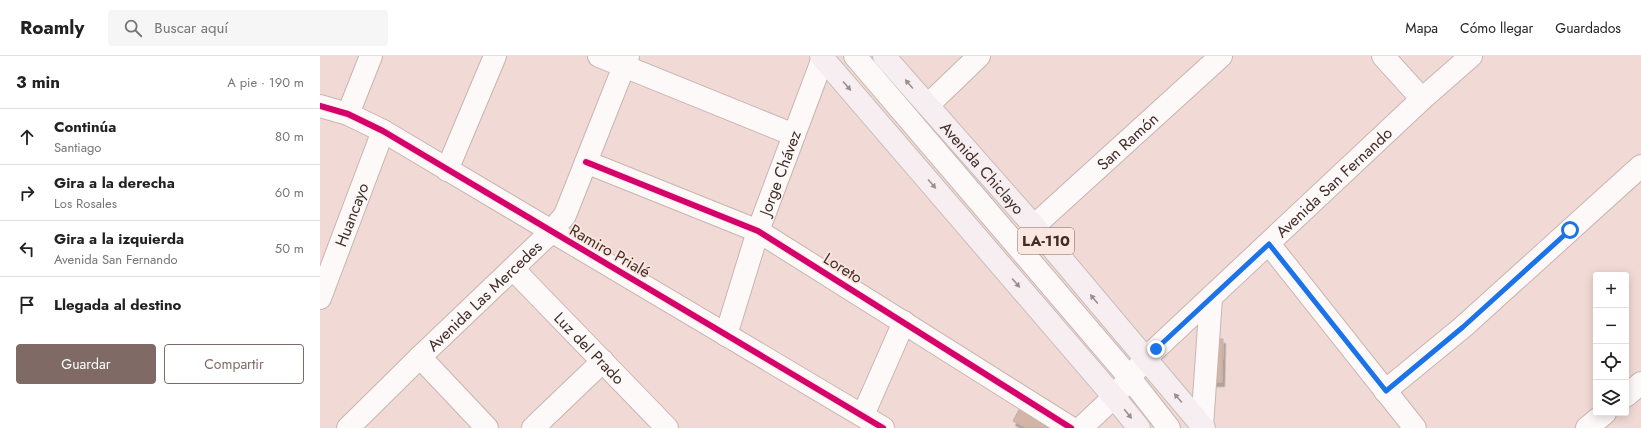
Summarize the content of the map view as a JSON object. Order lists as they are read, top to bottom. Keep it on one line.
{"streets":{"main road":["Avenida Chiclayo","LA-110"],"street":["San Ramón","Jorge Chávez","Avenida San Fernando","Huancayo","Ramiro Prialé","Loreto","Avenida Las Mercedes","Luz del Prado"]},"crossings":[["San Ramón","Avenida Chiclayo"],["Avenida Chiclayo","Avenida San Fernando"],["Jorge Chávez","LA-110"],["Jorge Chávez","Ramiro Prialé"],["Jorge Chávez","Loreto"],["Avenida San Fernando","LA-110"],["Huancayo","Ramiro Prialé"],["Ramiro Prialé","Avenida Las Mercedes"],["Loreto","Avenida Las Mercedes"],["Avenida Las Mercedes","Luz del Prado"]],"page":{"header":"Roamly","search":"Buscar aquí","nav":["Mapa","Cómo llegar","Guardados"],"heading":["3 min","A pie · 190 m"],"list":[["Continúa","Santiago","80 m"],["Gira a la derecha","Los Rosales","60 m"],["Gira a la izquierda","Avenida San Fernando","50 m"],"Llegada al destino"],"map_buttons":["+","−"],"buttons":["Guardar","Compartir"]}}
